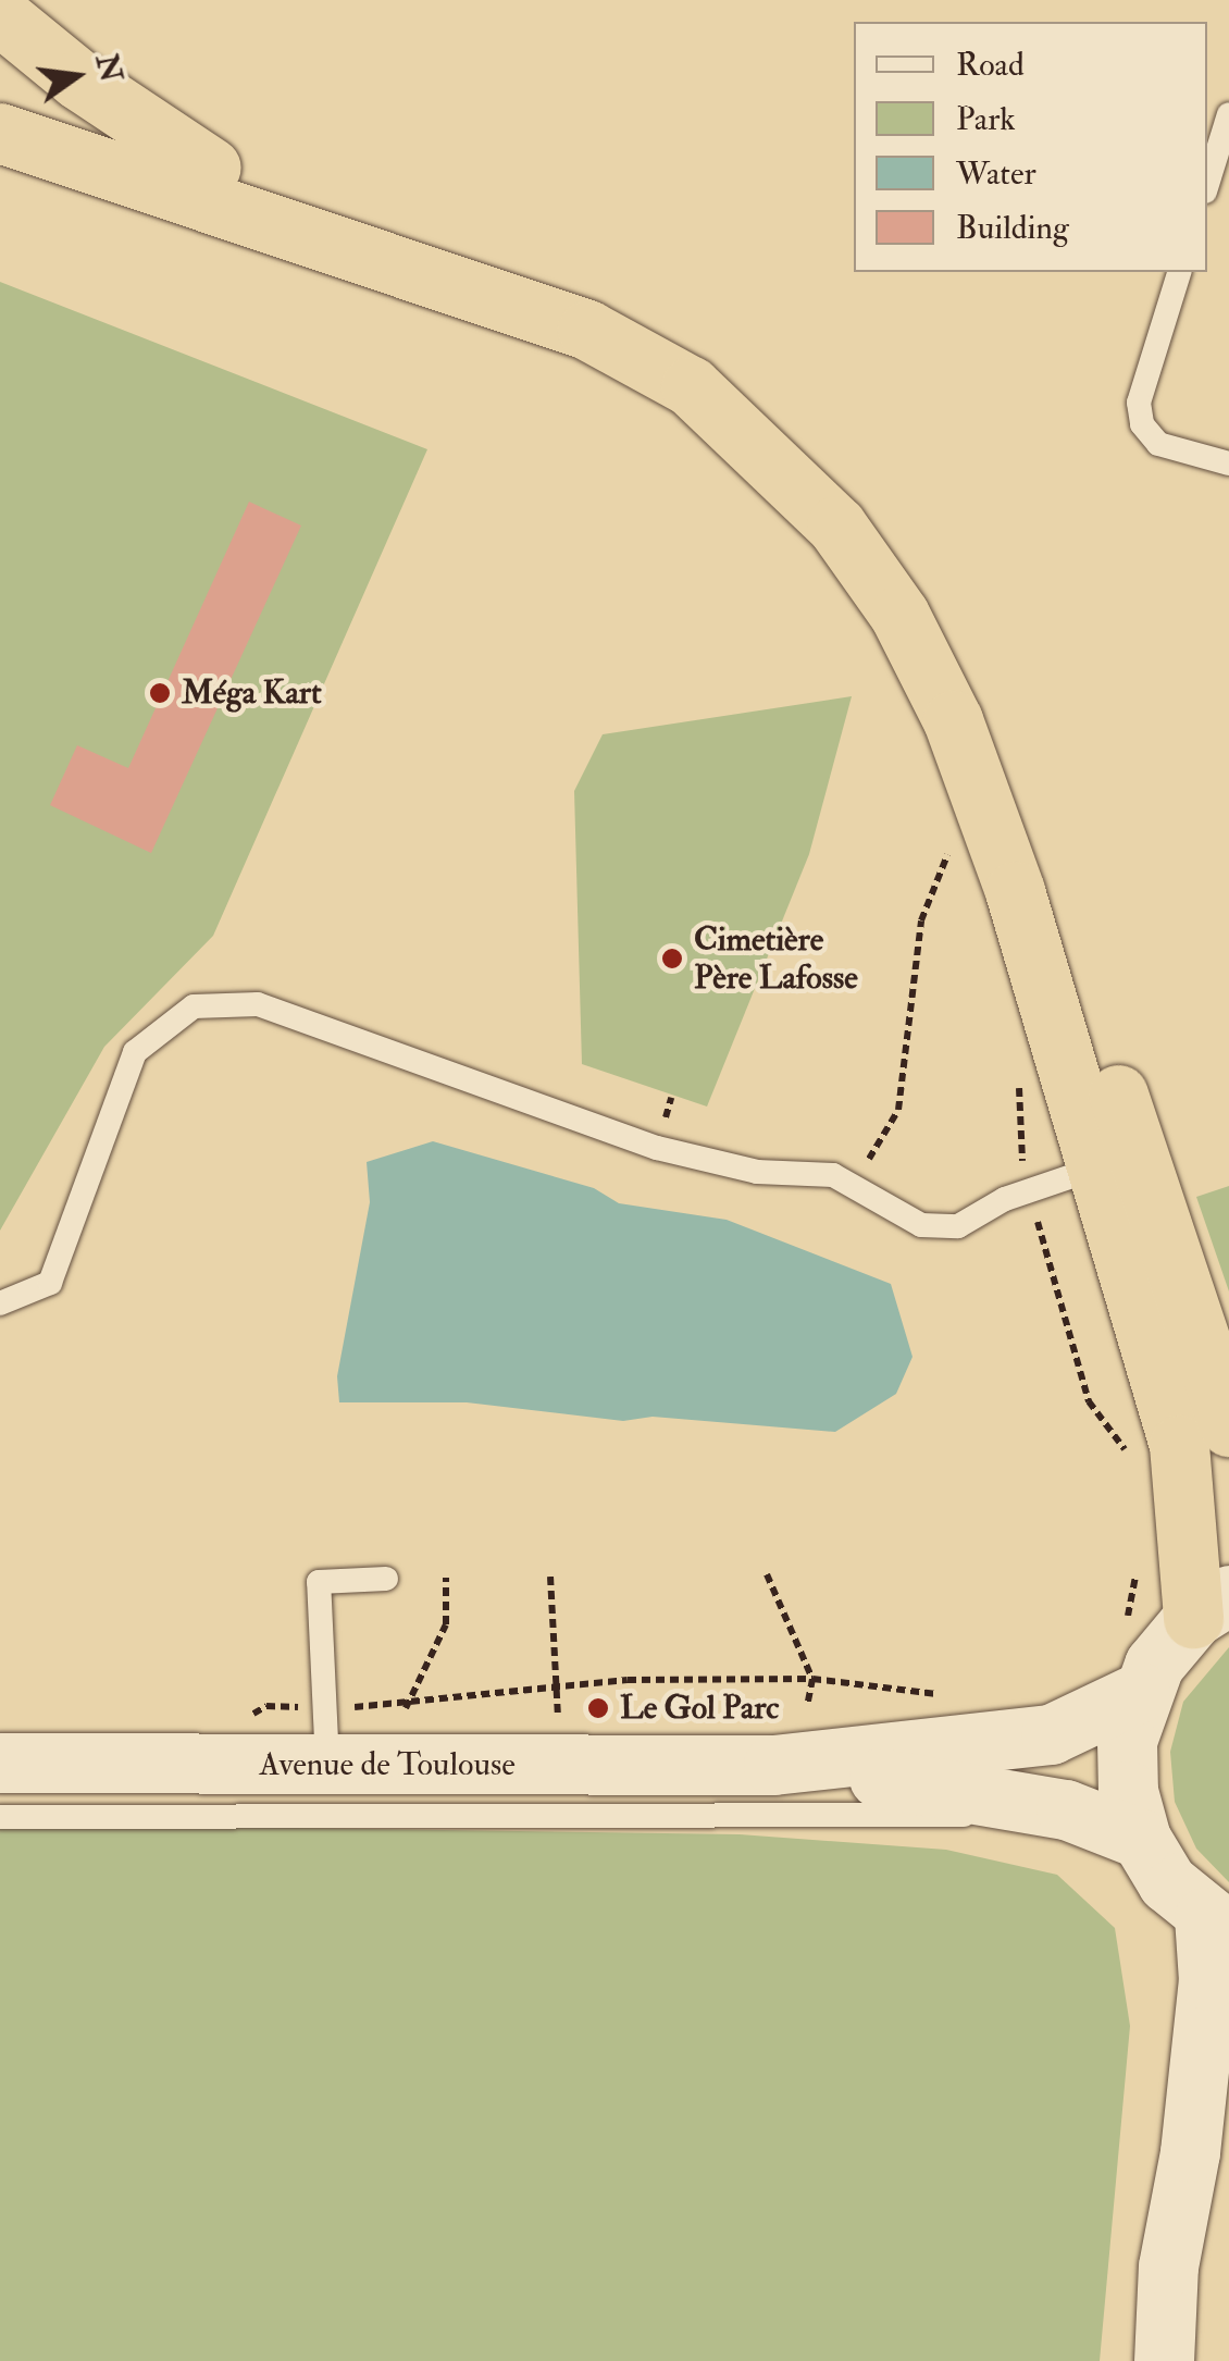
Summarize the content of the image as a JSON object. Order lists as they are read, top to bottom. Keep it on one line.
{"streets":{"main road":["Avenue de Toulouse"]},"places":["Méga Kart","Cimetière Père Lafosse","Le Gol Parc"],"legend":["Road","Park","Water","Building"],"north":"right"}
